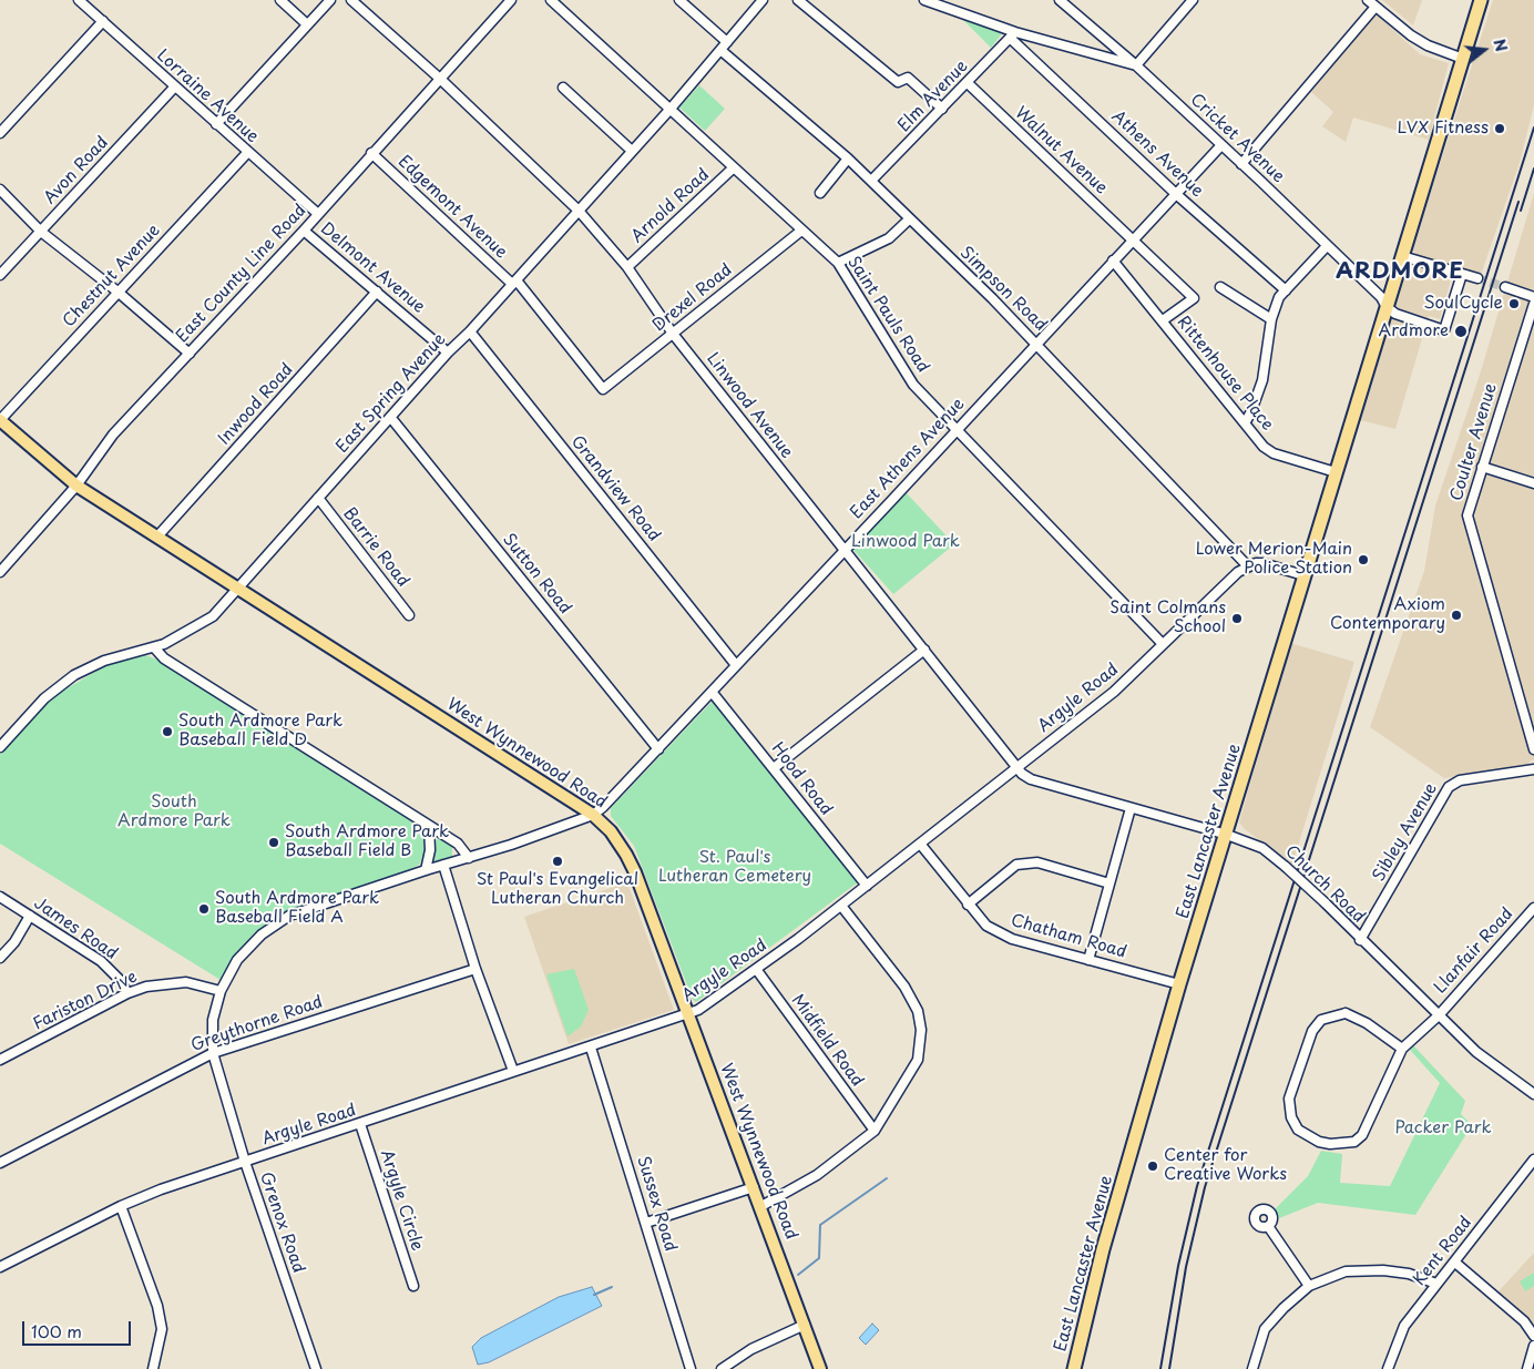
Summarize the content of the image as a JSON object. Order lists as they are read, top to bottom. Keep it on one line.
{"streets":{"highway":["East Lancaster Avenue"],"main road":["West Wynnewood Road"],"street":["Lorraine Avenue","Elm Avenue","Cricket Avenue","Walnut Avenue","Athens Avenue","Avon Road","Arnold Road","Edgemont Avenue","Delmont Avenue","East County Line Road","Chestnut Avenue","Simpson Road","Drexel Road","Saint Pauls Road","Rittenhouse Place","East Spring Avenue","Inwood Road","Linwood Avenue","Coulter Avenue","East Athens Avenue","Grandview Road","Barrie Road","Sutton Road","Argyle Road","Hood Road","Sibley Avenue","Church Road","James Road","Chatham Road","Llanfair Road","Fariston Drive","Greythorne Road","Midfield Road","Argyle Circle","Sussex Road","Grenox Road","Kent Road"]},"crossings":[["Lorraine Avenue","Avon Road"],["Lorraine Avenue","East County Line Road"],["Lorraine Avenue","Chestnut Avenue"],["Elm Avenue","Walnut Avenue"],["Elm Avenue","Athens Avenue"],["Elm Avenue","Simpson Road"],["Cricket Avenue","East Athens Avenue"],["Cricket Avenue","East Lancaster Avenue"],["Walnut Avenue","Rittenhouse Place"],["Walnut Avenue","East Athens Avenue"],["Athens Avenue","East Athens Avenue"],["Arnold Road","Saint Pauls Road"],["Arnold Road","Linwood Avenue"],["Edgemont Avenue","East County Line Road"],["Edgemont Avenue","Drexel Road"],["Edgemont Avenue","East Spring Avenue"],["Delmont Avenue","East County Line Road"],["Delmont Avenue","East Spring Avenue"],["Delmont Avenue","Inwood Road"],["East County Line Road","Linwood Avenue"],["East County Line Road","West Wynnewood Road"],["Chestnut Avenue","West Wynnewood Road"],["Simpson Road","East Spring Avenue"],["Simpson Road","East Athens Avenue"],["Simpson Road","Argyle Road"],["Drexel Road","Saint Pauls Road"],["Drexel Road","Linwood Avenue"],["Saint Pauls Road","East Spring Avenue"],["Saint Pauls Road","East Athens Avenue"],["Saint Pauls Road","Argyle Road"],["Rittenhouse Place","East Athens Avenue"],["Rittenhouse Place","East Lancaster Avenue"],["East Spring Avenue","Linwood Avenue"],["East Spring Avenue","Grandview Road"],["East Spring Avenue","Barrie Road"],["East Spring Avenue","Sutton Road"],["East Spring Avenue","West Wynnewood Road"],["Inwood Road","West Wynnewood Road"],["Linwood Avenue","East Athens Avenue"],["Linwood Avenue","Argyle Road"],["Linwood Avenue","Church Road"],["East Athens Avenue","Grandview Road"],["East Athens Avenue","Sutton Road"],["East Athens Avenue","West Wynnewood Road"],["East Athens Avenue","Hood Road"],["Argyle Road","West Wynnewood Road"],["Argyle Road","Hood Road"],["Argyle Road","Church Road"],["Argyle Road","Chatham Road"],["Argyle Road","Midfield Road"],["Argyle Road","Argyle Circle"],["Argyle Road","Sussex Road"],["Argyle Road","Grenox Road"],["East Lancaster Avenue","Church Road"],["East Lancaster Avenue","Chatham Road"],["Sibley Avenue","Church Road"],["Church Road","Llanfair Road"],["James Road","Fariston Drive"],["Greythorne Road","Grenox Road"]],"districts":["ARDMORE"],"parks":["Linwood Park","South Ardmore Park","St. Paul's Lutheran Cemetery","Packer Park"],"places":["LVX Fitness","SoulCycle","Ardmore","Lower Merion-Main Police Station","Axiom Contemporary","Saint Colmans School","South Ardmore Park Baseball Field D","South Ardmore Park Baseball Field B","St Paul's Evangelical Lutheran Church","South Ardmore Park Baseball Field A","Center for Creative Works"],"scale_bar":"100 m","north":"right"}
